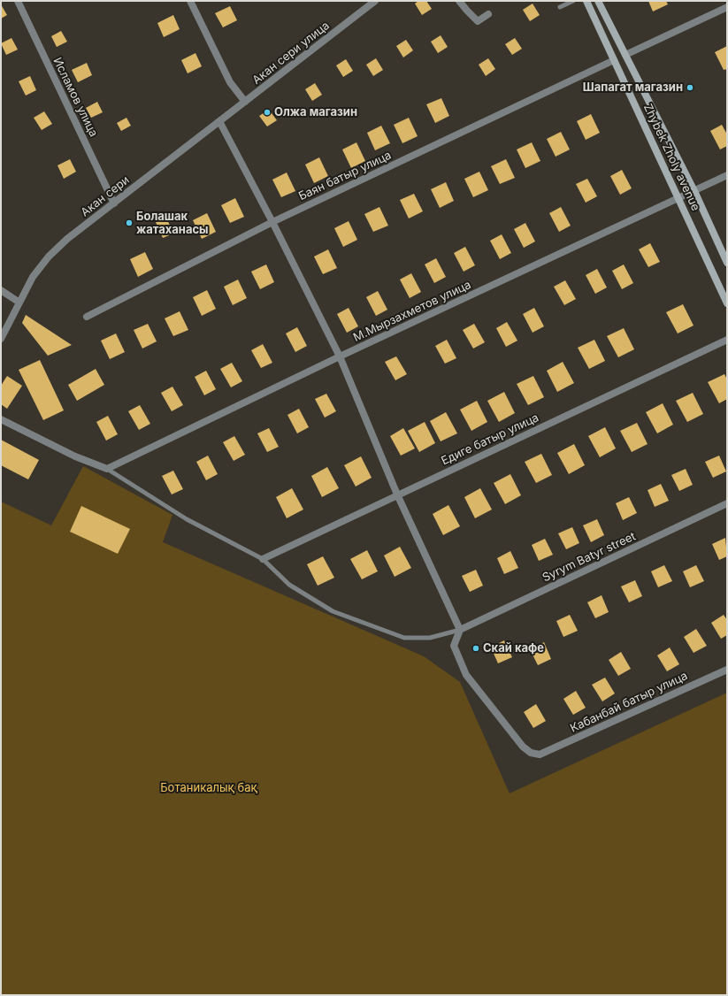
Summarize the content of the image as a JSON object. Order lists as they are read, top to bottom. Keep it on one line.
{"streets":{"street":["Акан сери улица","Исламов улица","Zhybek Zholy avenue","Баян батыр улица","Акан сери","М.Мырзахметов улица","Едиге батыр улица","Syrym Batyr street","Кабанбай батыр улица"]},"crossings":[["Акан сери улица","Акан сери"],["Исламов улица","Акан сери"],["Zhybek Zholy avenue","Баян батыр улица"],["Zhybek Zholy avenue","М.Мырзахметов улица"],["Syrym Batyr street","Кабанбай батыр улица"]],"parks":["Ботаникалық бақ"],"places":["Шапагат магазин","Олжа магазин","Болашак жатаханасы","Скай кафе"]}
